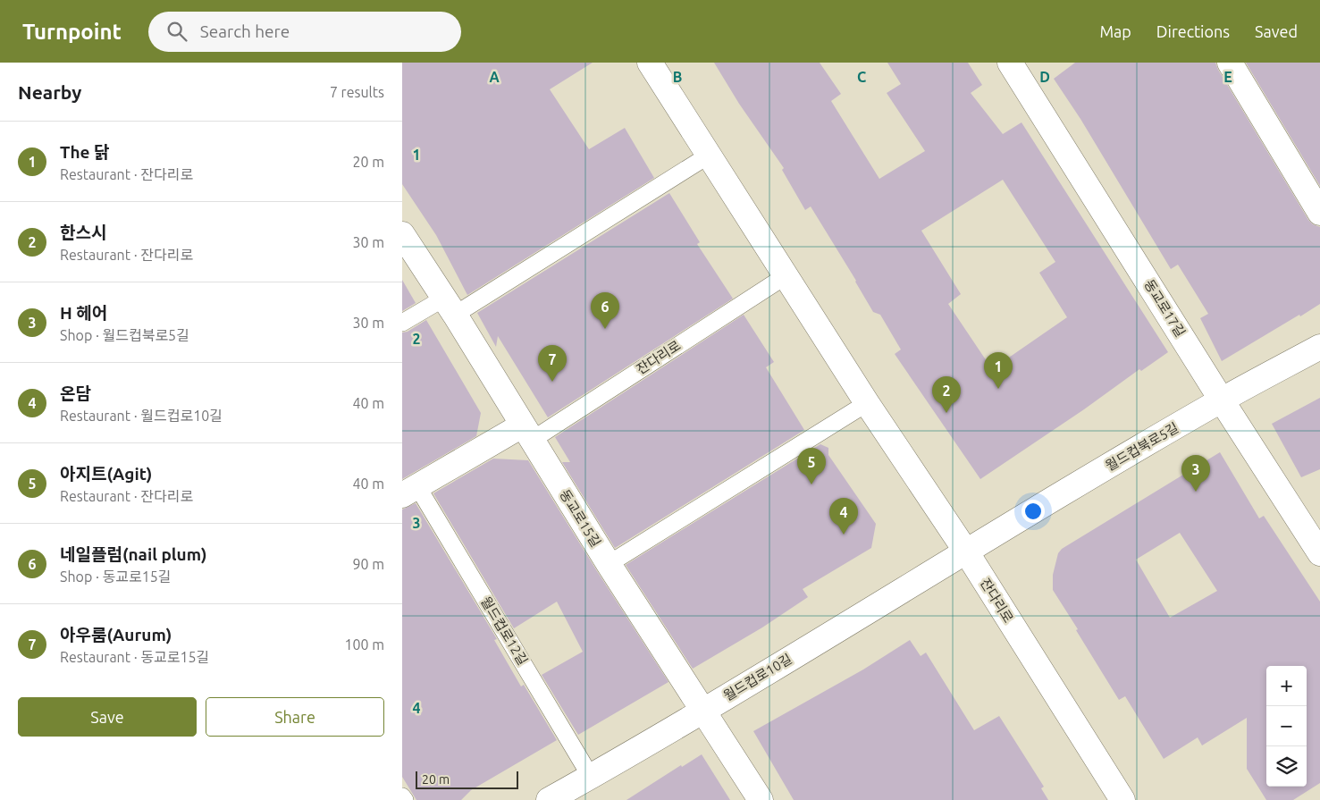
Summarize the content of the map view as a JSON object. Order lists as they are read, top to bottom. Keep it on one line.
{"streets":{"street":["동교로17길","잔다리로","월드컵북로5길","동교로15길","월드컵로12길","월드컵로10길"]},"crossings":[["동교로17길","월드컵북로5길"],["잔다리로","월드컵북로5길"],["잔다리로","동교로15길"],["잔다리로","월드컵로12길"],["잔다리로","월드컵로10길"],["월드컵북로5길","월드컵로10길"],["동교로15길","월드컵로12길"],["동교로15길","월드컵로10길"],["월드컵로12길","월드컵로10길"]],"scale_bar":"20 m","page":{"header":"Turnpoint","search":"Search here","nav":["Map","Directions","Saved"],"heading":["Nearby","7 results"],"list":[{"mark":"1","name":"The 닭","note":"Restaurant · 잔다리로","value":"20 m"},{"mark":"2","name":"한스시","note":"Restaurant · 잔다리로","value":"30 m"},{"mark":"3","name":"H 헤어","note":"Shop · 월드컵북로5길","value":"30 m"},{"mark":"4","name":"온담","note":"Restaurant · 월드컵로10길","value":"40 m"},{"mark":"5","name":"아지트(Agit)","note":"Restaurant · 잔다리로","value":"40 m"},{"mark":"6","name":"네일플럼(nail plum)","note":"Shop · 동교로15길","value":"90 m"},{"mark":"7","name":"아우룸(Aurum)","note":"Restaurant · 동교로15길","value":"100 m"}],"pins":["6","7","1","2","5","3","4"],"map_buttons":["+","−"],"buttons":["Save","Share"],"scale":"20 m"},"grid":{"columns":["A","B","C","D","E"],"rows":["1","2","3","4"]}}
